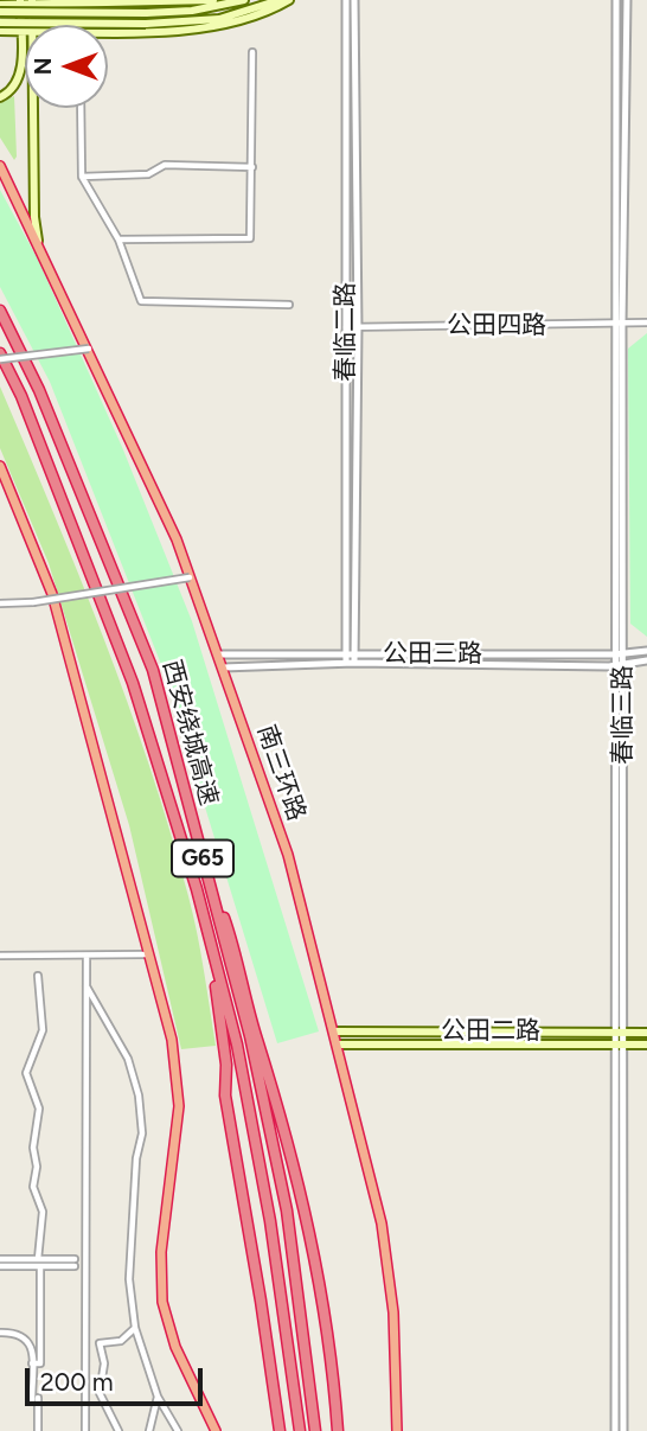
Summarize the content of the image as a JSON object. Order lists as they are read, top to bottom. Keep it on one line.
{"streets":{"highway":["西安绕城高速","南三环路","G65"],"main road":["公田二路"],"street":["公田四路","春临二路","公田三路","春临三路"]},"crossings":[["公田四路","春临二路"],["公田四路","春临三路"],["春临二路","公田三路"],["公田三路","春临三路"],["公田三路","南三环路"],["春临三路","公田二路"],["南三环路","公田二路"]],"scale_bar":"200 m","north":"left"}
